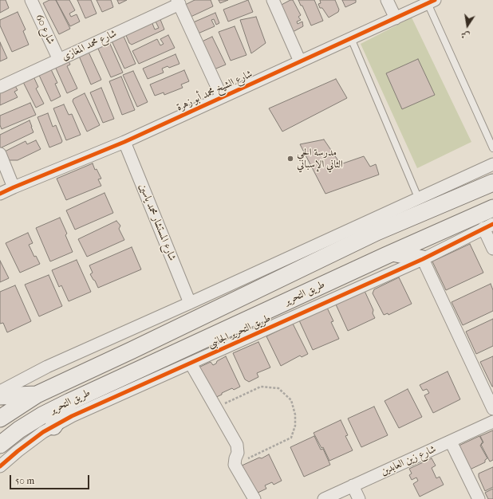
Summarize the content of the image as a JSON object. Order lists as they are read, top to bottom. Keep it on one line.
{"streets":{"street":["شارع 60","شارع محمد المغازى","شارع الشيخ محمد أبو زهرة","شارع المستشار محمد ياسين","طريق التحرير","طريق التحرير الجانبى","شارع زين العابدين"]},"crossings":[["شارع 60","شارع محمد المغازى"],["شارع الشيخ محمد أبو زهرة","شارع المستشار محمد ياسين"]],"places":["مدرسة الحي الثاني الإسباني"],"scale_bar":"50 m","north":"bottom"}
